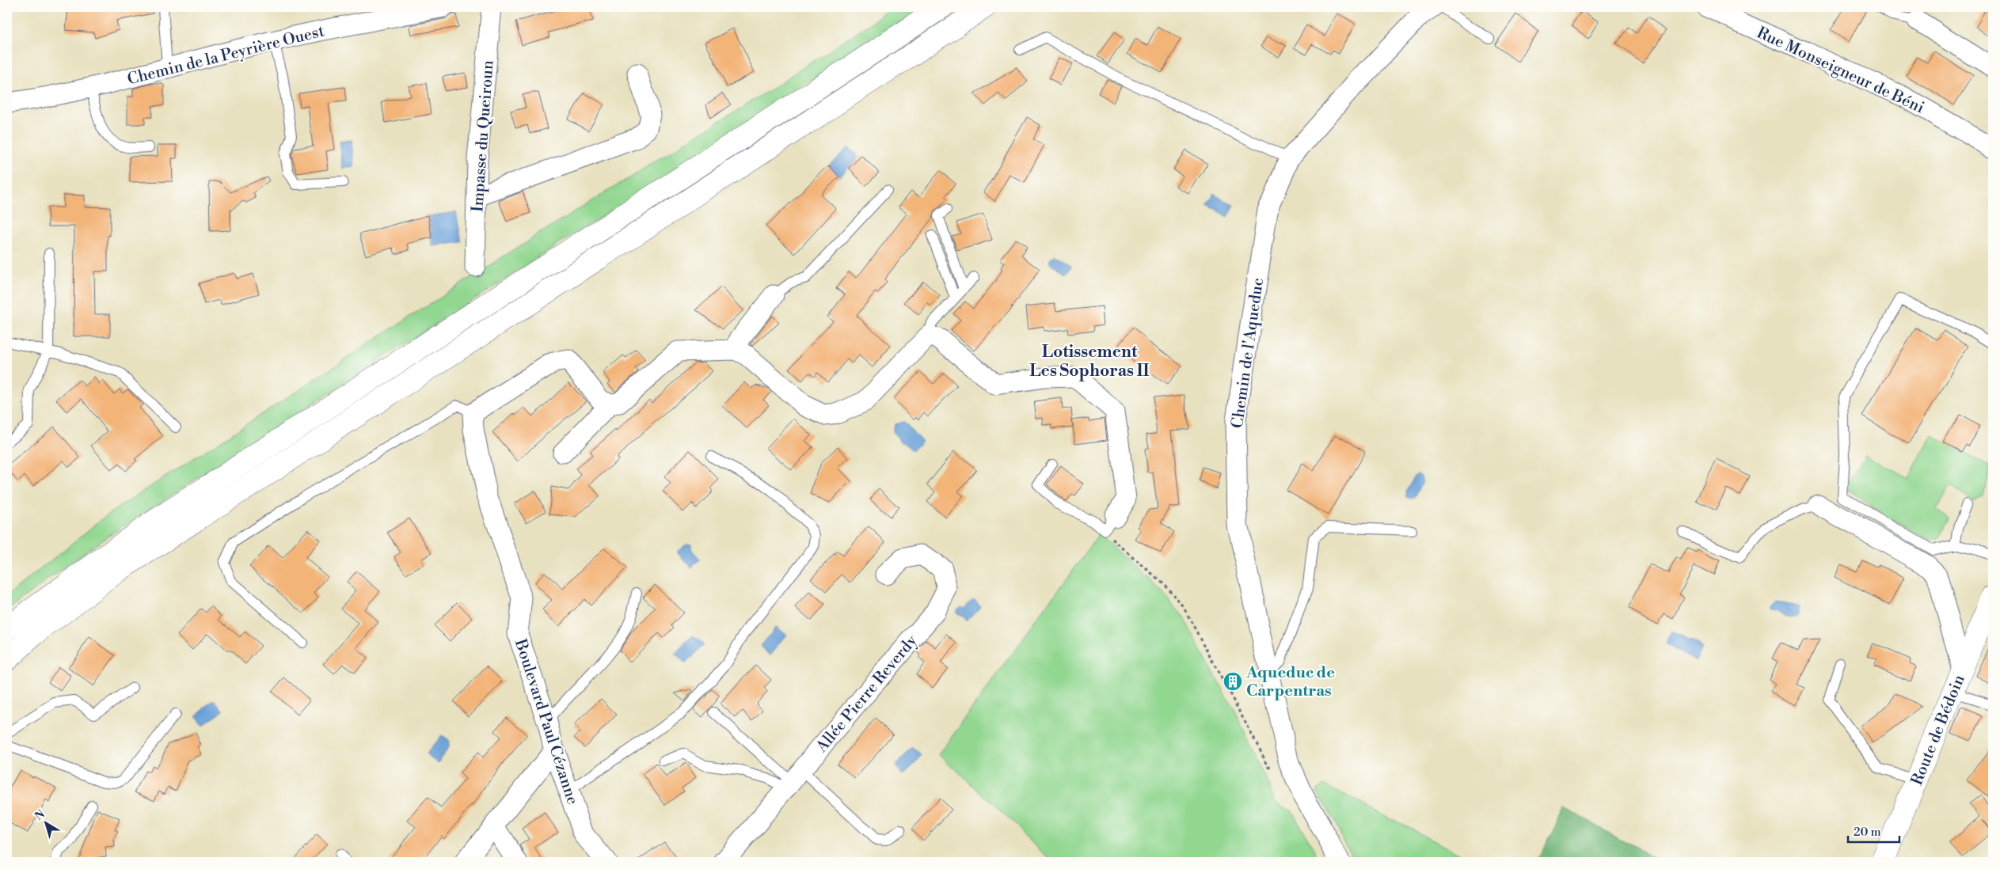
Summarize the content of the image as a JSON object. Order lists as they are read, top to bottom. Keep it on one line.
{"streets":{"main road":["Route de Bédoin"],"street":["Chemin de la Peyrière Ouest","Rue Monseigneur de Béni","Impasse du Queiroun","Chemin de l'Aqueduc","Allée Pierre Reverdy","Boulevard Paul Cézanne"]},"districts":["Lotissement Les Sophoras II"],"places":{"building":["Aqueduc de Carpentras"]},"scale_bar":"20 m","north":"top left"}
